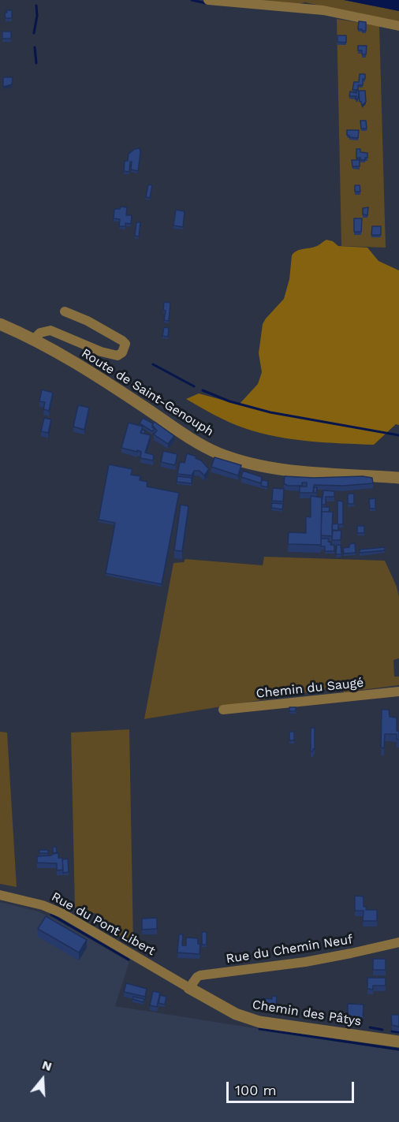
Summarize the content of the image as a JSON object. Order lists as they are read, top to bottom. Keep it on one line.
{"streets":{"street":["Route de Saint-Genouph","Chemin du Saugé","Rue du Pont Libert","Rue du Chemin Neuf","Chemin des Pâtys"]},"crossings":[["Rue du Pont Libert","Rue du Chemin Neuf"],["Rue du Pont Libert","Chemin des Pâtys"],["Rue du Chemin Neuf","Chemin des Pâtys"]],"scale_bar":"100 m","north":"top"}
